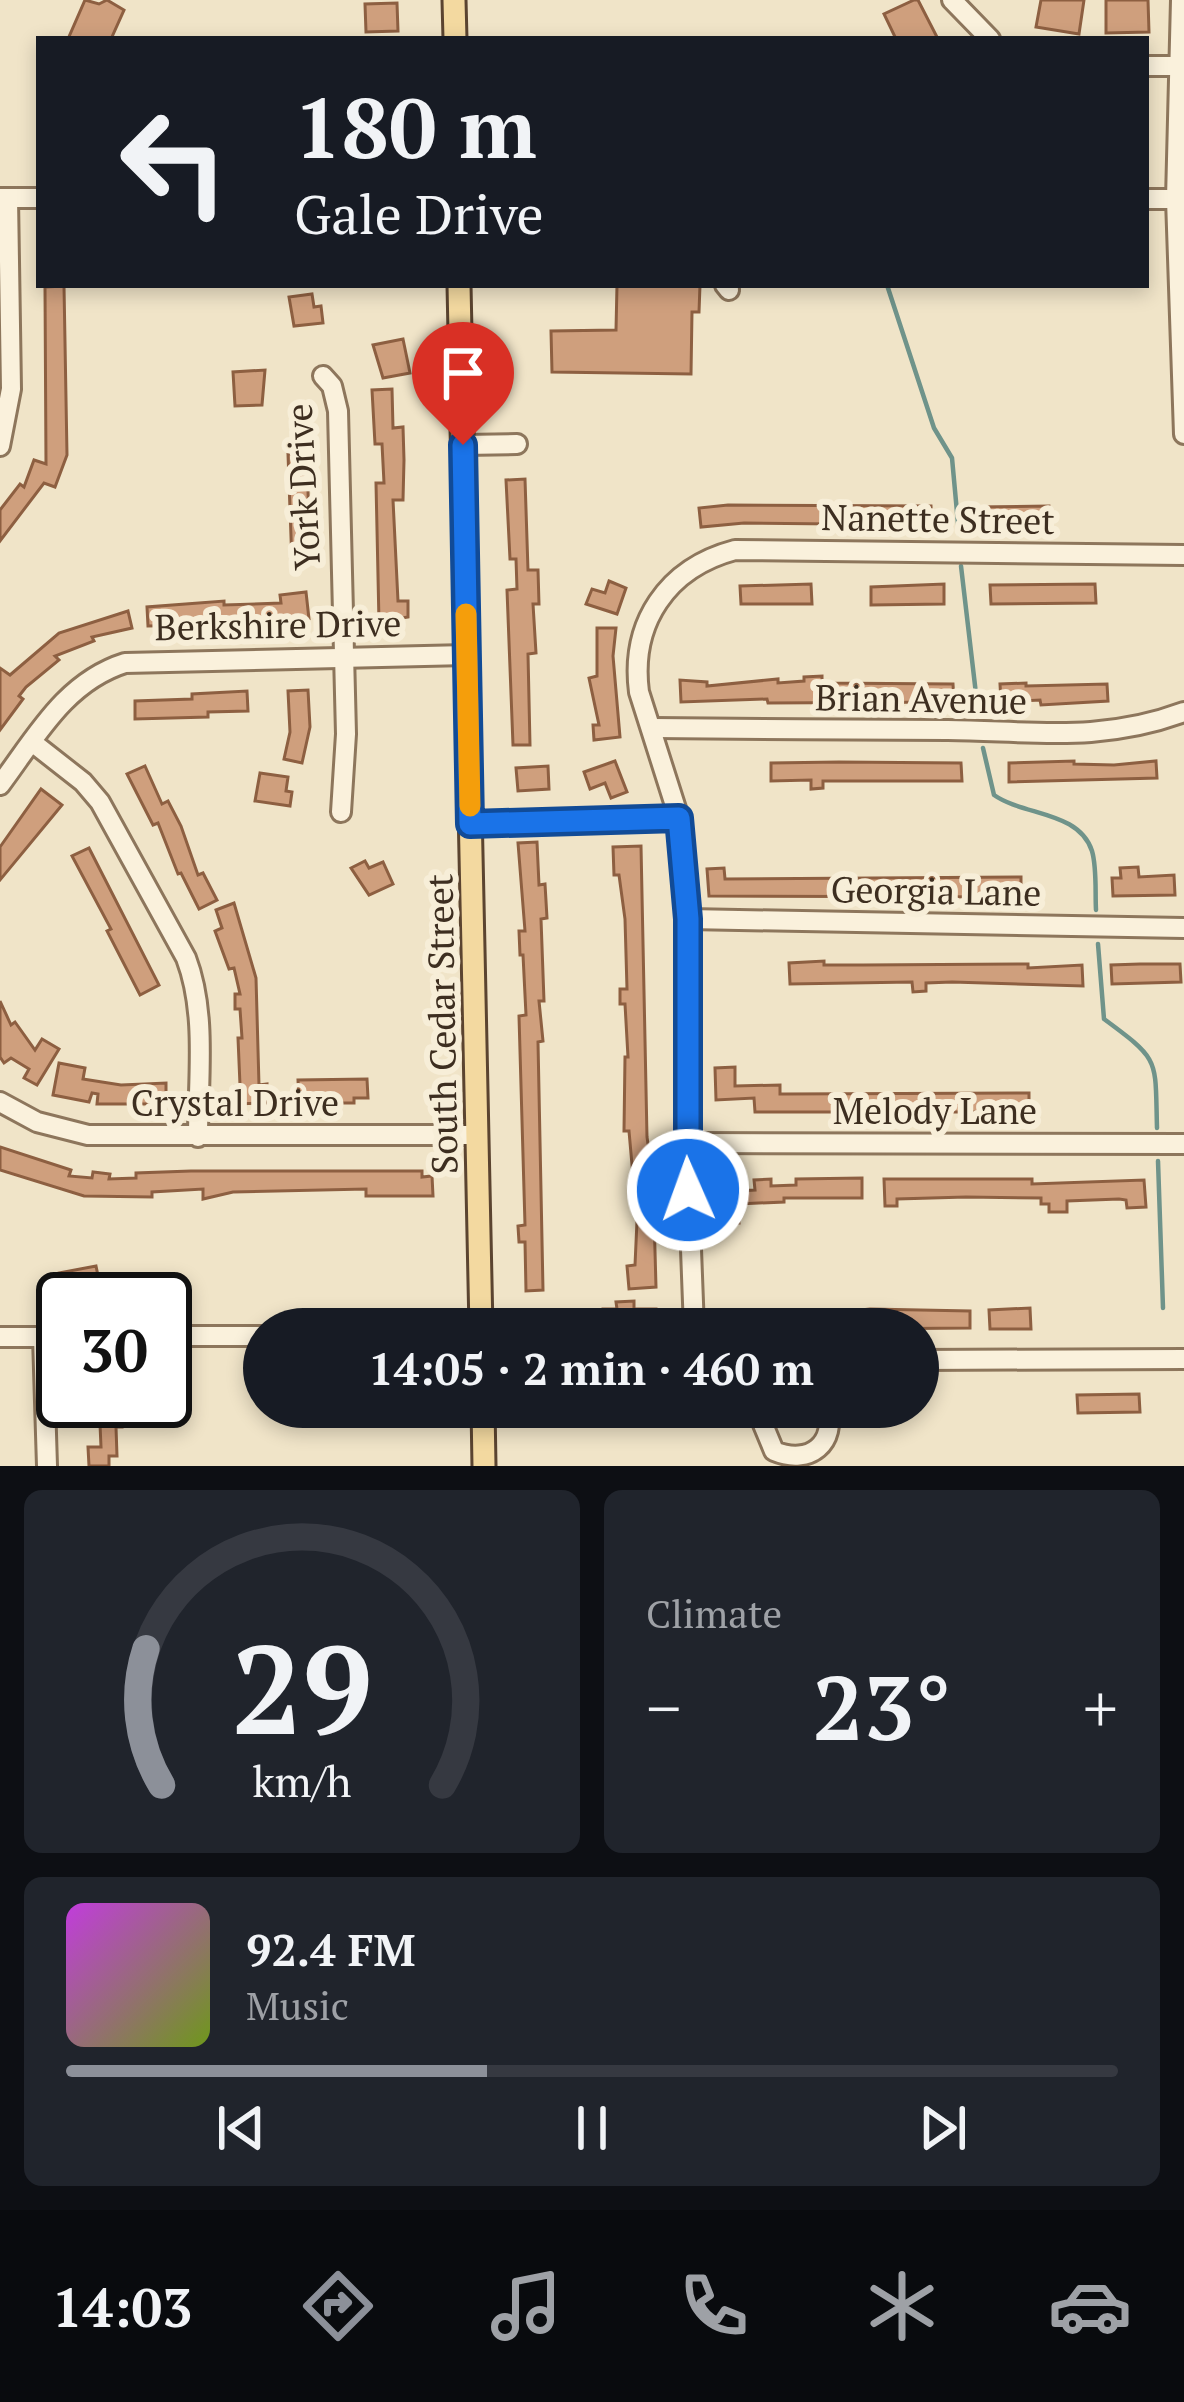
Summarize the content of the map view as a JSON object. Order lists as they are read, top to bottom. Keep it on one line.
{"streets":{"main road":["South Cedar Street"],"street":["York Drive","Nanette Street","Berkshire Drive","Brian Avenue","Georgia Lane","Crystal Drive","Melody Lane"]},"crossings":[["York Drive","Berkshire Drive"],["Nanette Street","Brian Avenue"],["Berkshire Drive","South Cedar Street"],["South Cedar Street","Crystal Drive"]],"page":{"turn":["180 m","Gale Drive"],"limit":"30","trip":"14:05 · 2 min · 460 m","tile":"Climate","heat":["−","23°","+"],"song":["92.4 FM","Music"],"tabs":"14:03","gauge":["29","km/h"]}}
